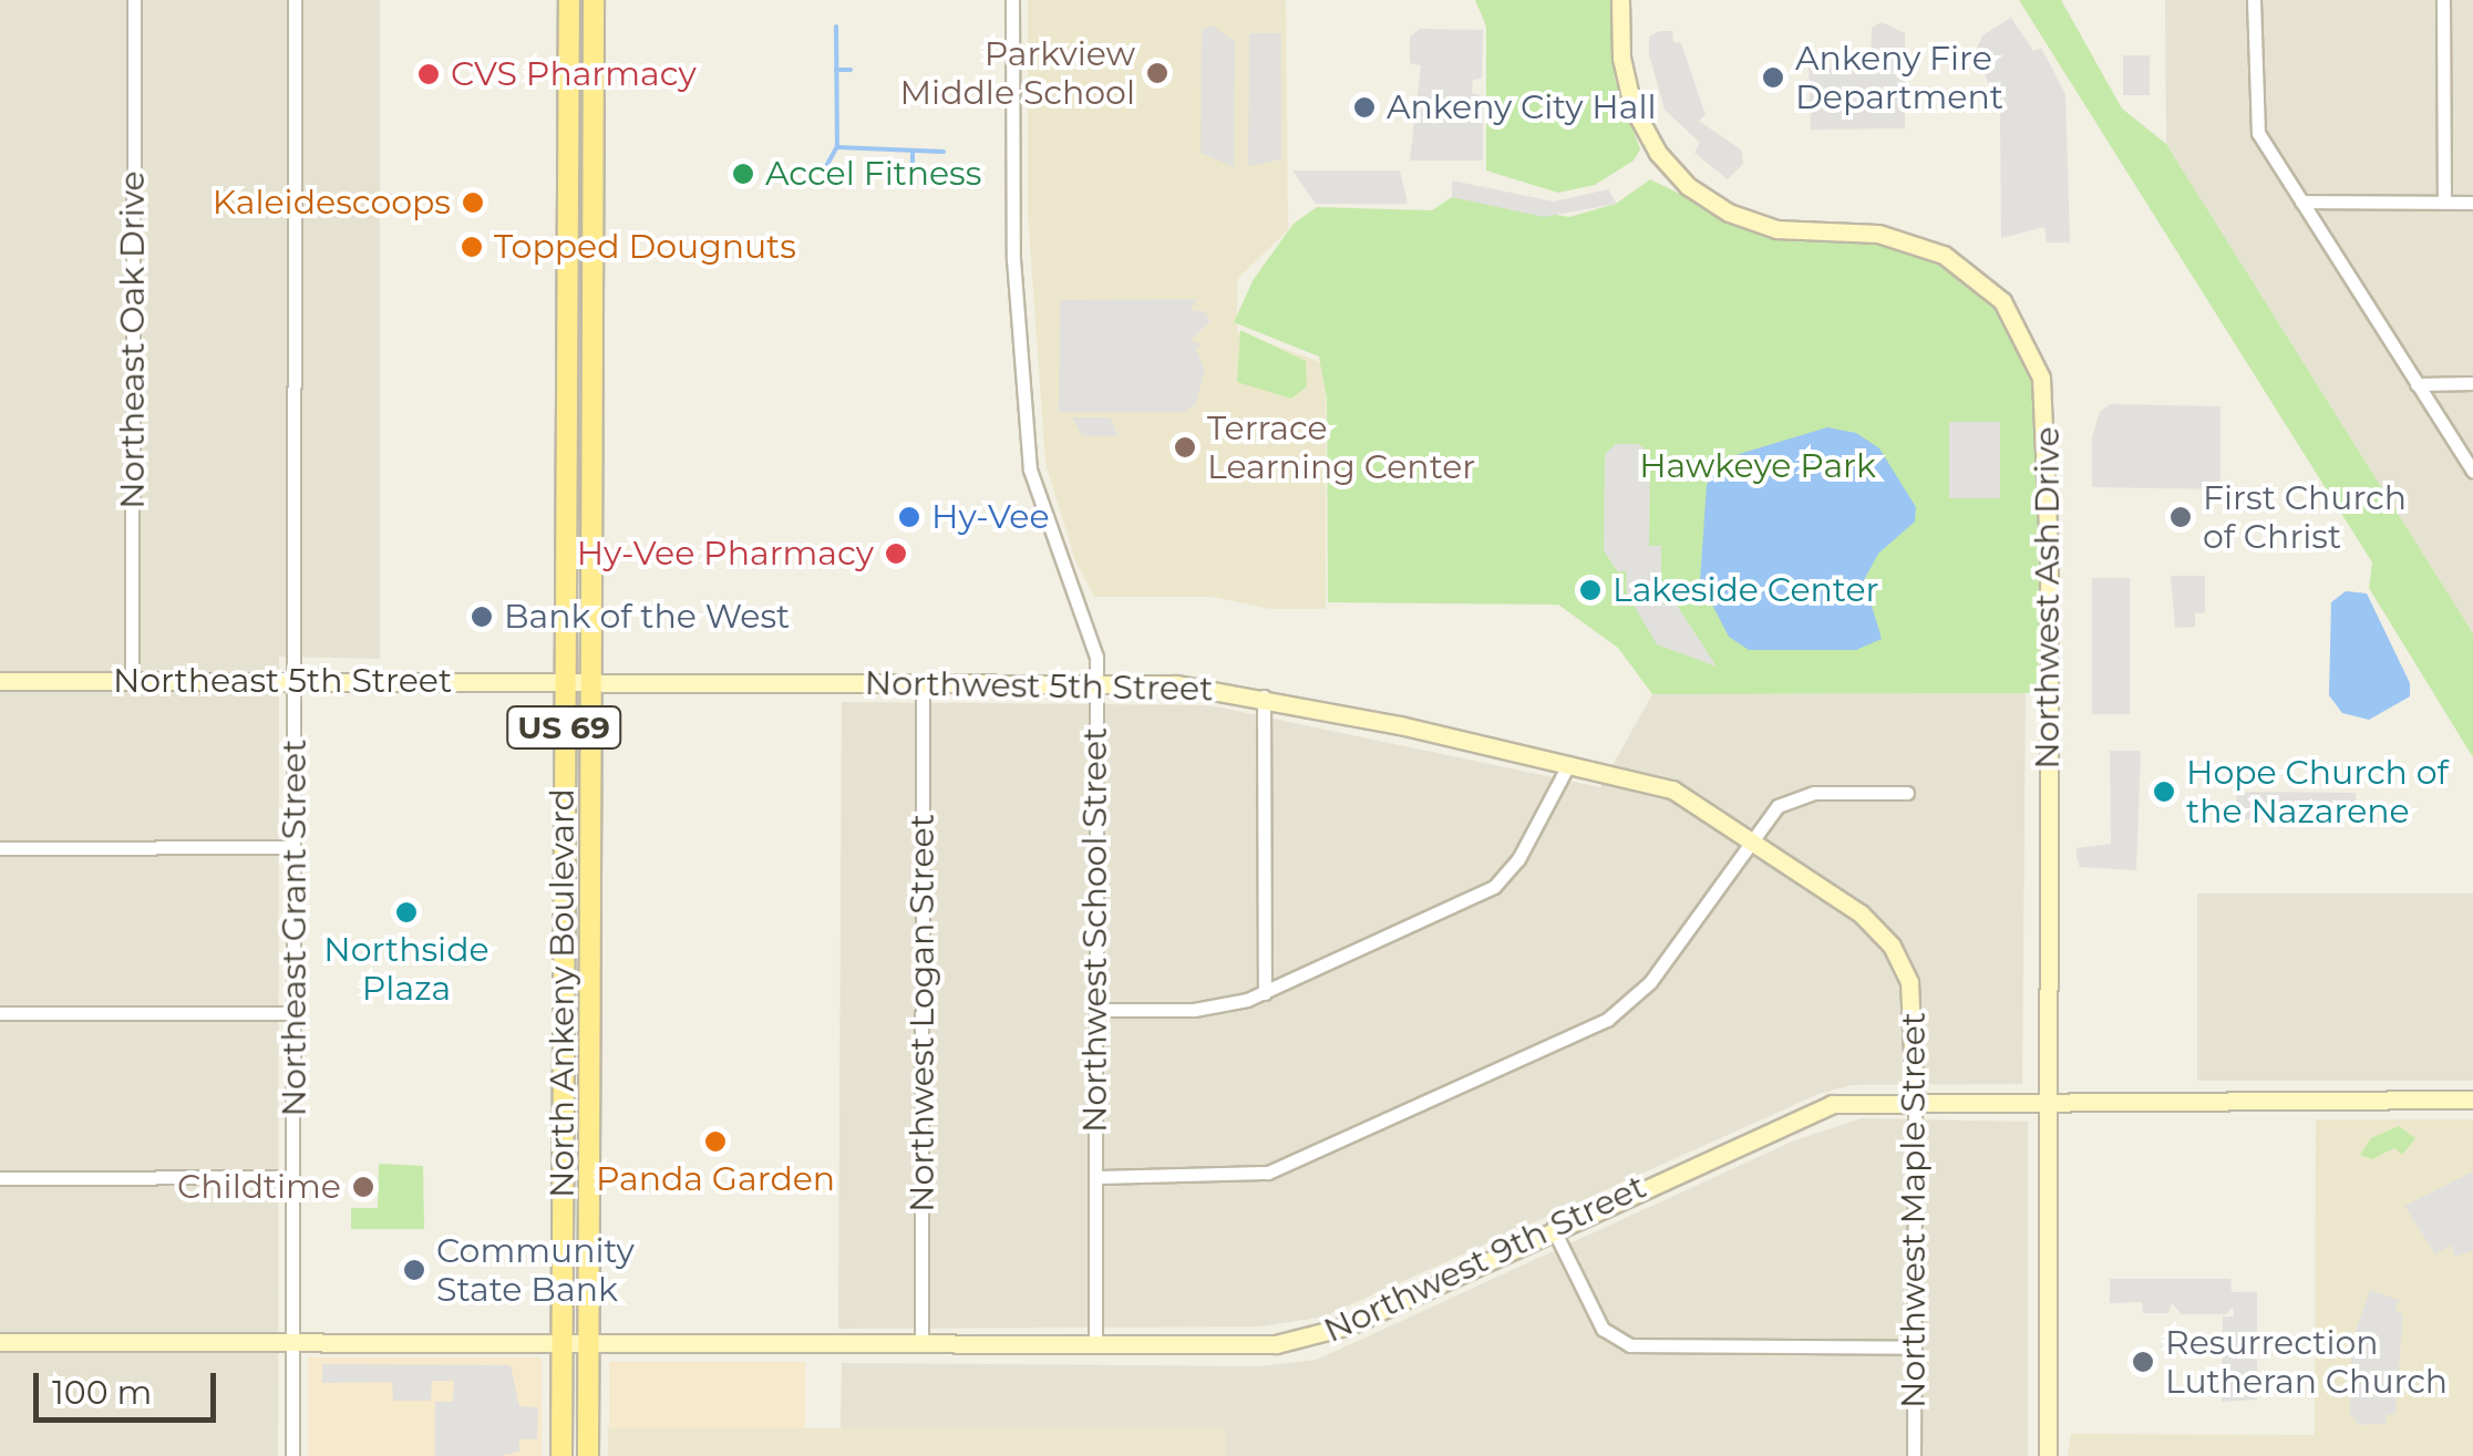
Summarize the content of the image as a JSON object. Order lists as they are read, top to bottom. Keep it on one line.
{"streets":{"main road":["US 69","North Ankeny Boulevard"],"street":["Northeast Oak Drive","Northwest Ash Drive","Northeast 5th Street","Northwest 5th Street","Northeast Grant Street","Northwest School Street","Northwest Logan Street","Northwest Maple Street","Northwest 9th Street"]},"crossings":[["Northeast Oak Drive","Northeast 5th Street"],["Northwest Ash Drive","Northwest 9th Street"],["Northeast 5th Street","Northwest 5th Street"],["Northeast 5th Street","Northeast Grant Street"],["Northeast 5th Street","North Ankeny Boulevard"],["Northwest 5th Street","Northwest School Street"],["Northwest 5th Street","North Ankeny Boulevard"],["Northwest 5th Street","Northwest Logan Street"],["Northwest 5th Street","Northwest Maple Street"],["Northeast Grant Street","Northwest 9th Street"],["Northwest School Street","Northwest 9th Street"],["North Ankeny Boulevard","Northwest 9th Street"],["Northwest Logan Street","Northwest 9th Street"],["Northwest Maple Street","Northwest 9th Street"]],"parks":["Hawkeye Park"],"places":["Parkview Middle School","CVS Pharmacy","Ankeny Fire Department","Ankeny City Hall","Accel Fitness","Kaleidescoops","Topped Dougnuts","Terrace Learning Center","Hy-Vee","First Church of Christ","Hy-Vee Pharmacy","Lakeside Center","Bank of the West","Hope Church of the Nazarene","Northside Plaza","Panda Garden","Childtime","Community State Bank","Resurrection Lutheran Church"],"scale_bar":"100 m"}
